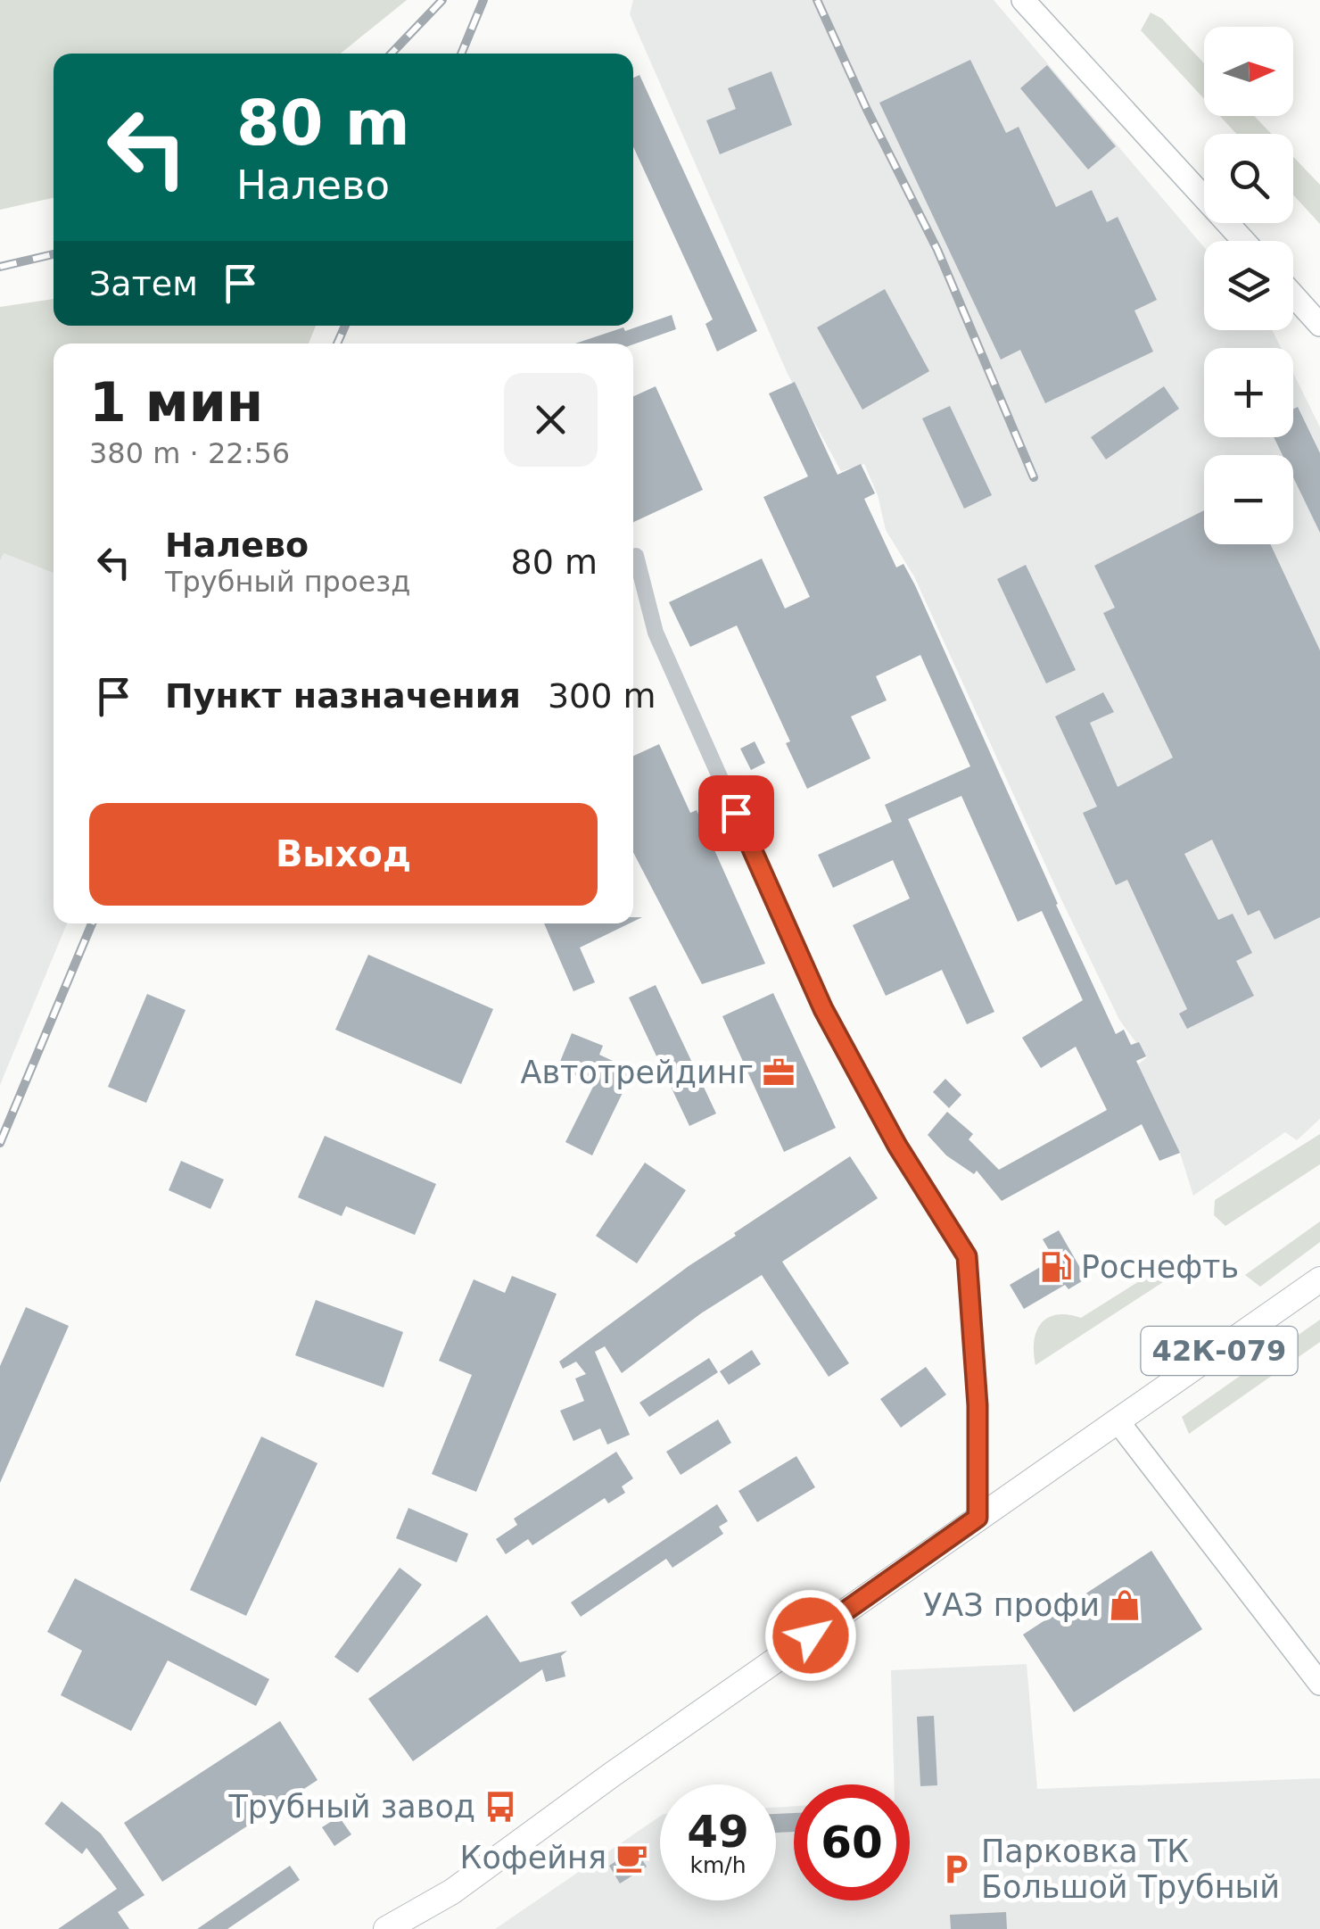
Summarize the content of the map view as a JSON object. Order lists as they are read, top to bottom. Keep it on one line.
{"streets":{"main road":["42К-079"]},"places":{"office":["Автотрейдинг"],"fuel station":["Роснефть"],"shop":["УАЗ профи"],"bus stop":["Трубный завод"],"cafe":["Кофейня"],"parking":["Парковка ТК Большой Трубный"]},"north":"right","page":{"map_buttons":["+","−"],"turn":["80 m","Налево"],"then":"Затем","heading":["1 мин","380 m · 22:56"],"list":[{"name":"Налево","note":"Трубный проезд","value":"80 m"},{"name":"Пункт назначения","value":"300 m"}],"buttons":"Выход","speed":"49 km/h","limit":"60"}}
